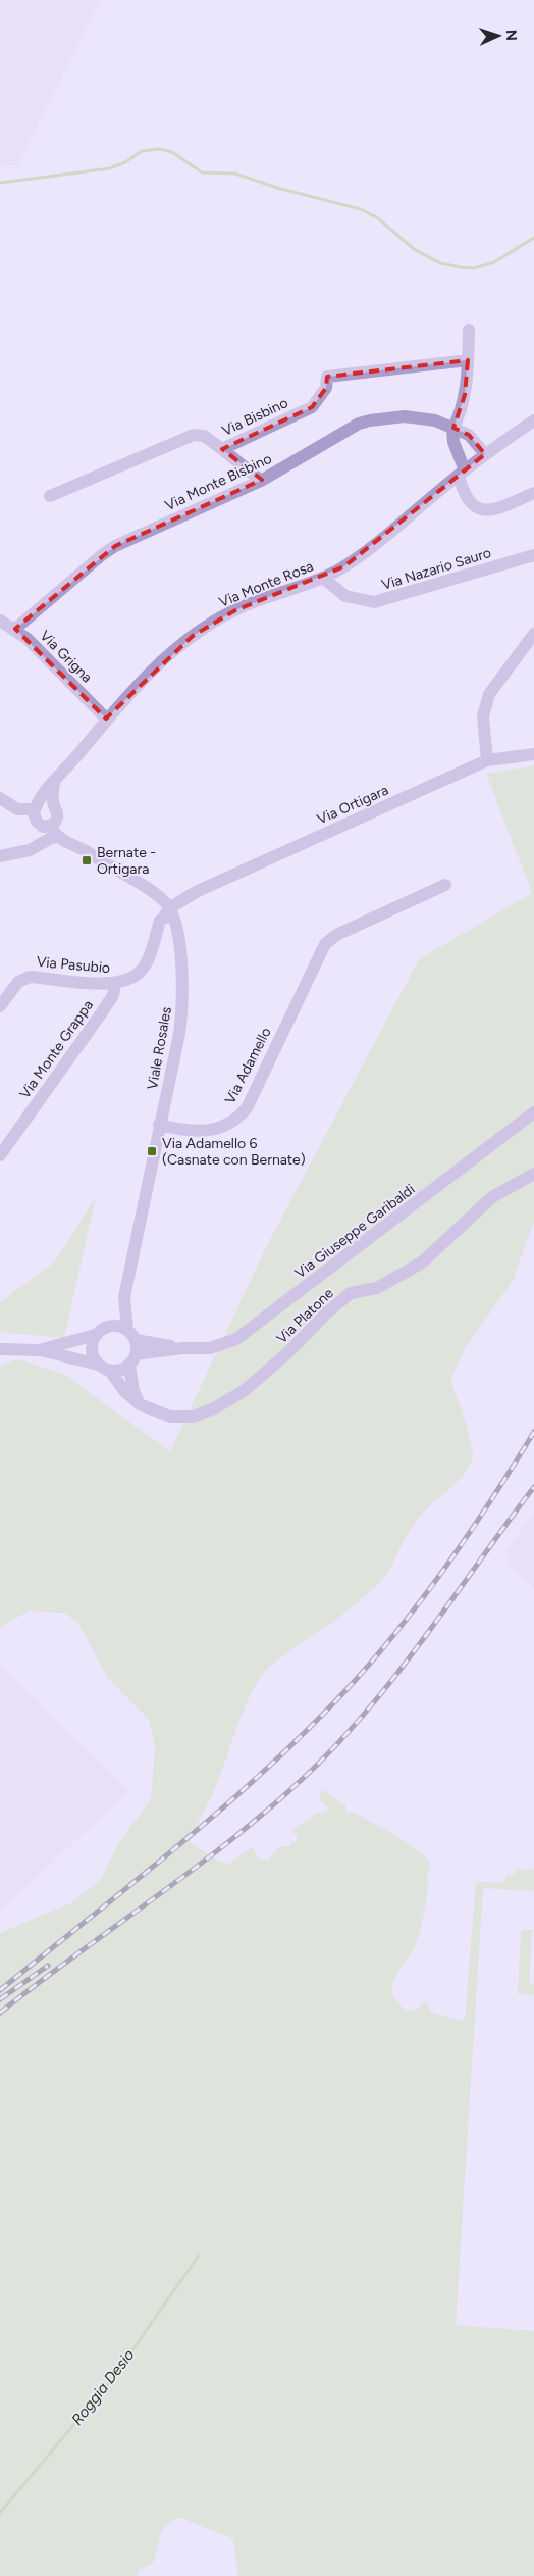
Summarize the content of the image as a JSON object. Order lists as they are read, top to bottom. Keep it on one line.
{"streets":{"street":["Via Bisbino","Via Monte Bisbino","Via Nazario Sauro","Via Monte Rosa","Via Grigna","Via Ortigara","Via Pasubio","Viale Rosales","Via Monte Grappa","Via Adamello","Via Giuseppe Garibaldi","Via Platone"]},"crossings":[["Via Monte Bisbino","Via Monte Rosa"],["Via Monte Bisbino","Via Grigna"],["Via Nazario Sauro","Via Monte Rosa"],["Via Monte Rosa","Via Grigna"],["Via Ortigara","Via Pasubio"],["Via Ortigara","Viale Rosales"],["Via Pasubio","Viale Rosales"],["Via Pasubio","Via Monte Grappa"],["Viale Rosales","Via Adamello"]],"water":["Roggia Desio"],"places":{"transit":["Bernate - Ortigara","Via Adamello 6 (Casnate con Bernate)"]},"north":"right"}
